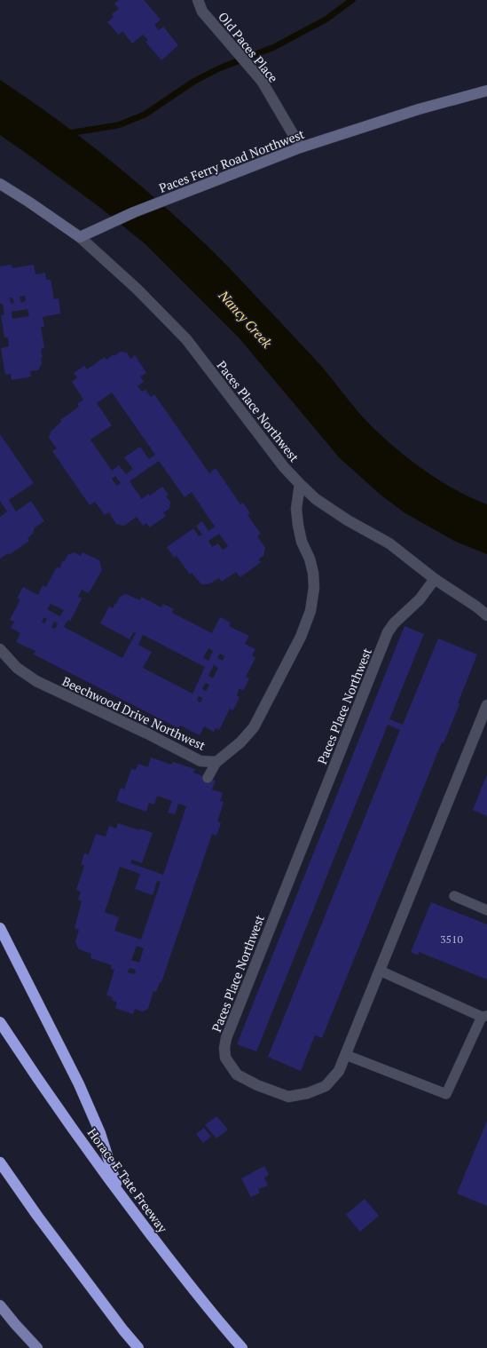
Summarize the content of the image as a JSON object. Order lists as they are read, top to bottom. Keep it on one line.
{"streets":{"highway":["Horace E Tate Freeway"],"street":["Old Paces Place","Paces Ferry Road Northwest","Paces Place Northwest","Beechwood Drive Northwest"]},"crossings":[["Old Paces Place","Paces Ferry Road Northwest"],["Paces Ferry Road Northwest","Paces Place Northwest"],["Paces Place Northwest","Beechwood Drive Northwest"]],"water":["Nancy Creek"],"house_numbers":["3510"]}
